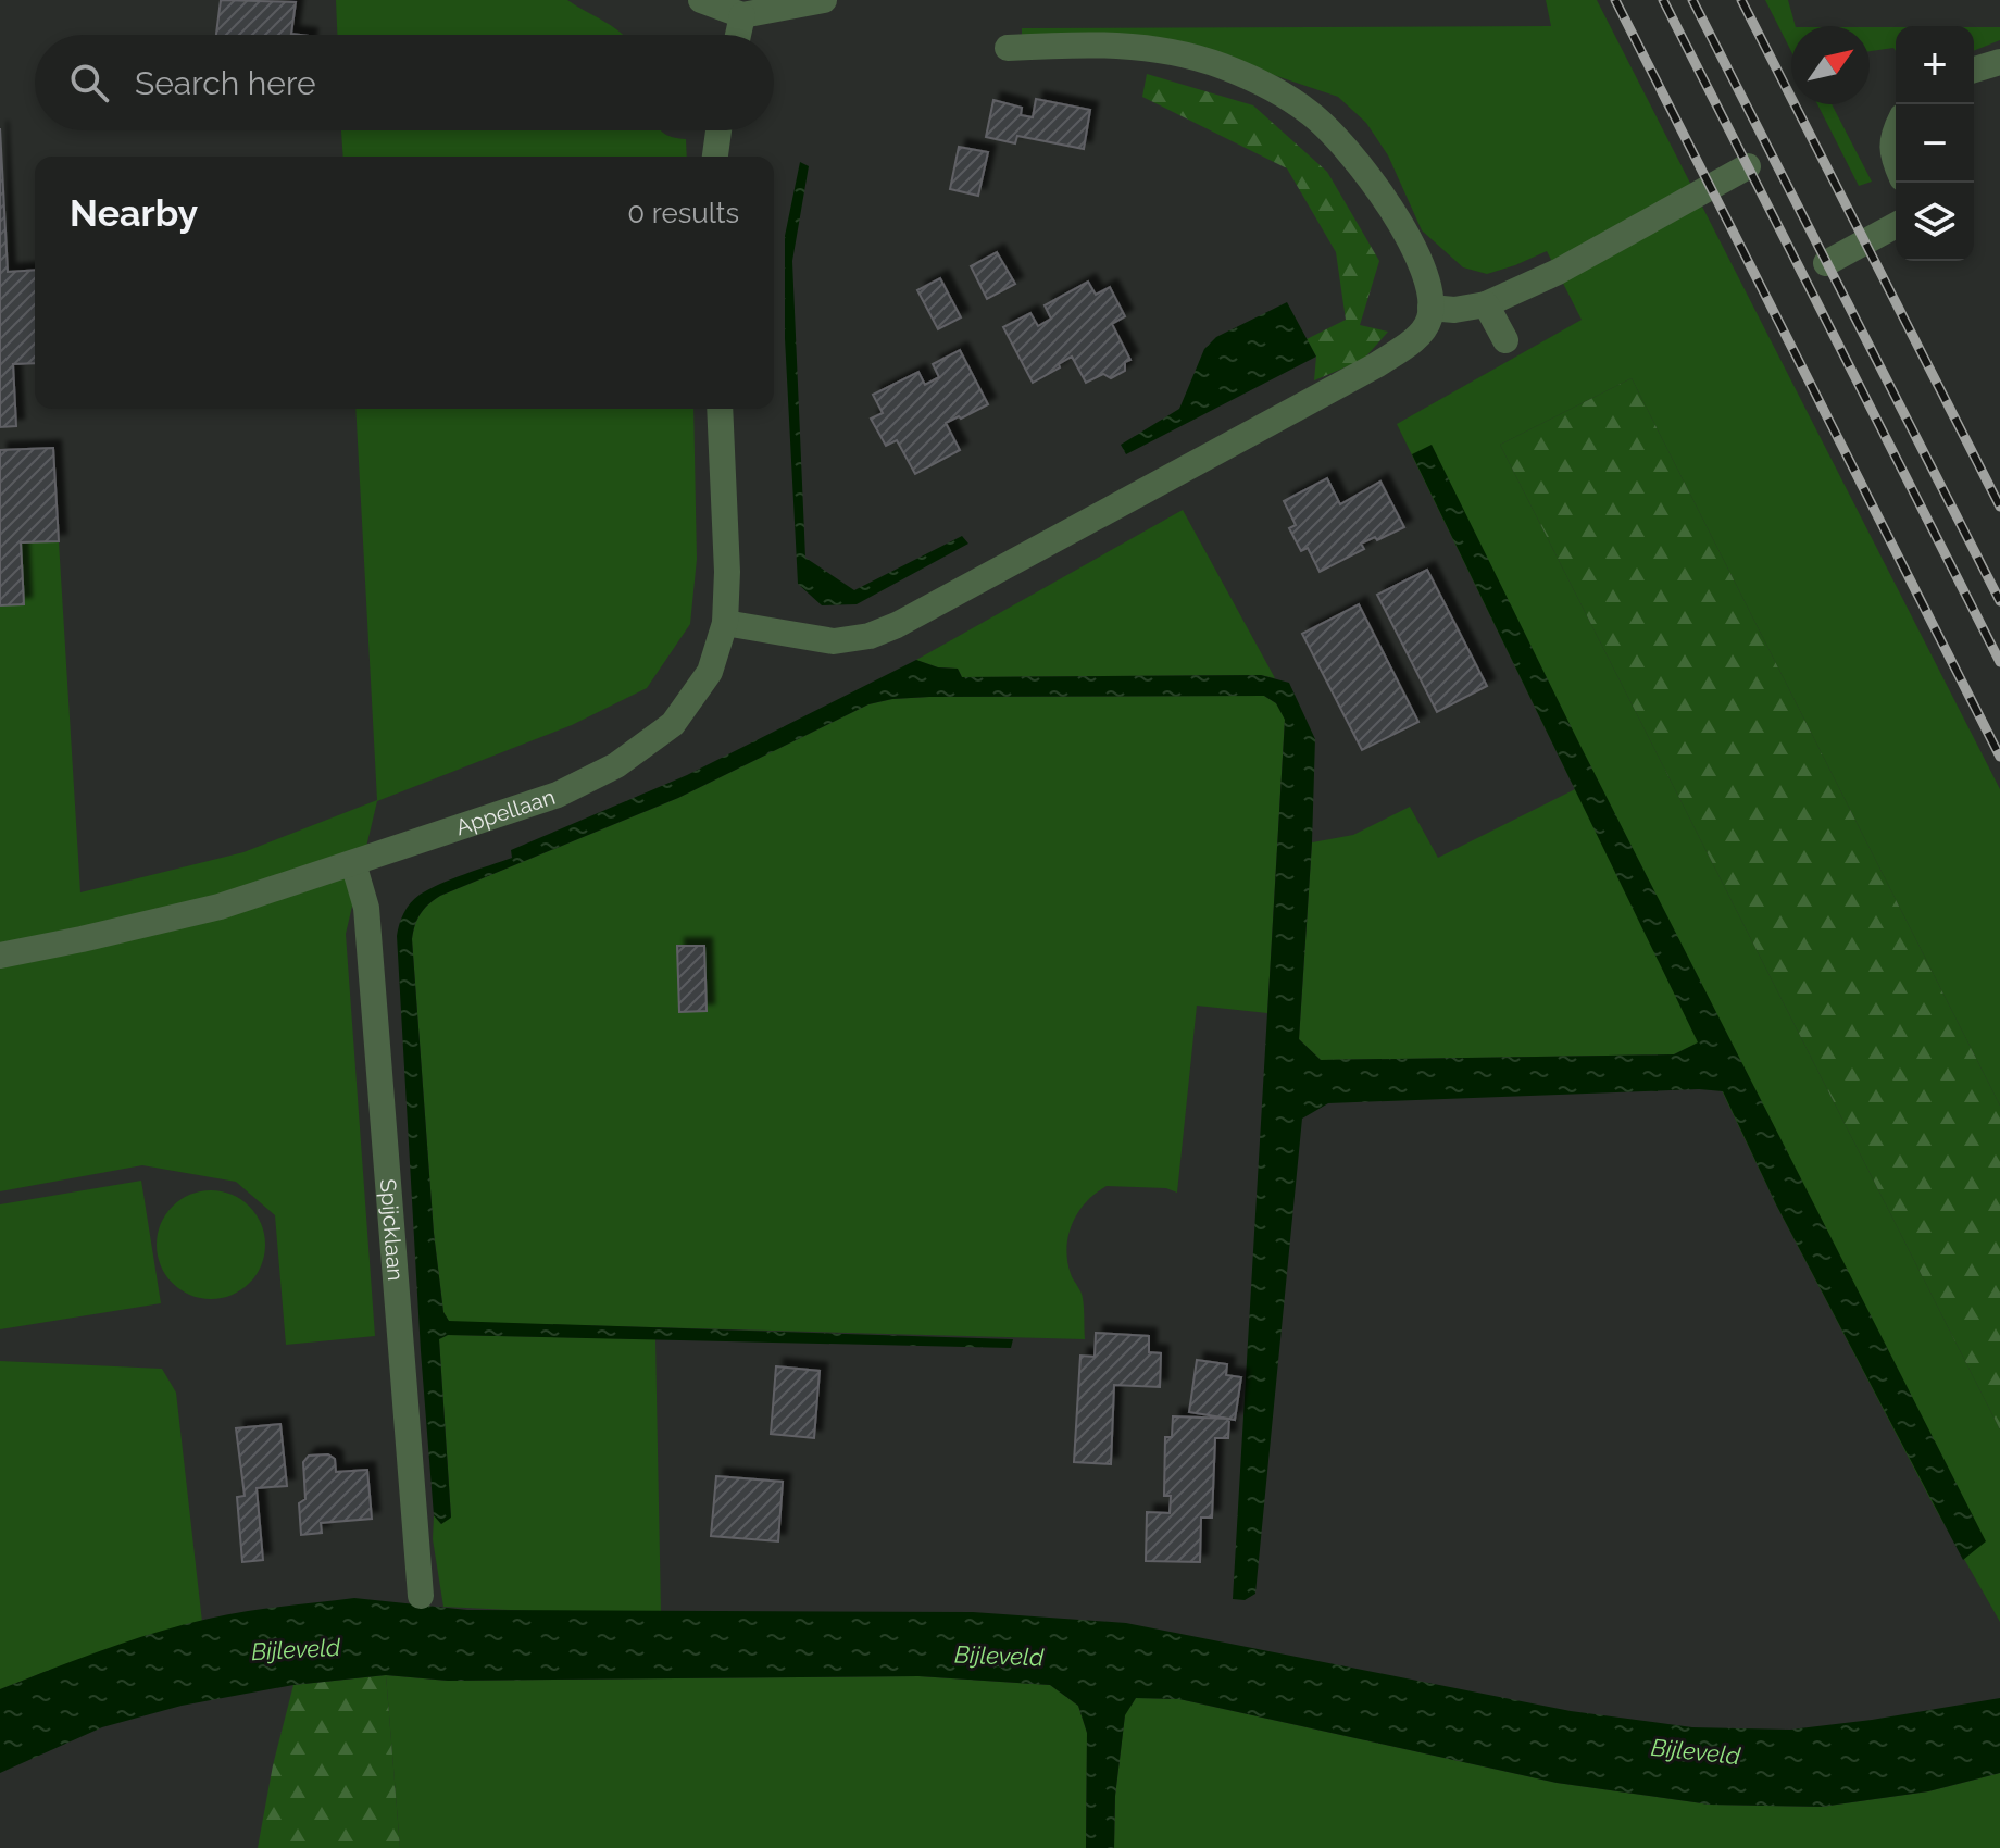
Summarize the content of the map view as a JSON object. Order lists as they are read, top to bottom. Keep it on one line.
{"streets":{"street":["Appellaan","Spijcklaan"]},"crossings":[["Appellaan","Spijcklaan"]],"water":["Bijleveld"],"north":"top right","page":{"map_buttons":["+","−"],"search":"Search here","heading":["Nearby","0 results"]}}
